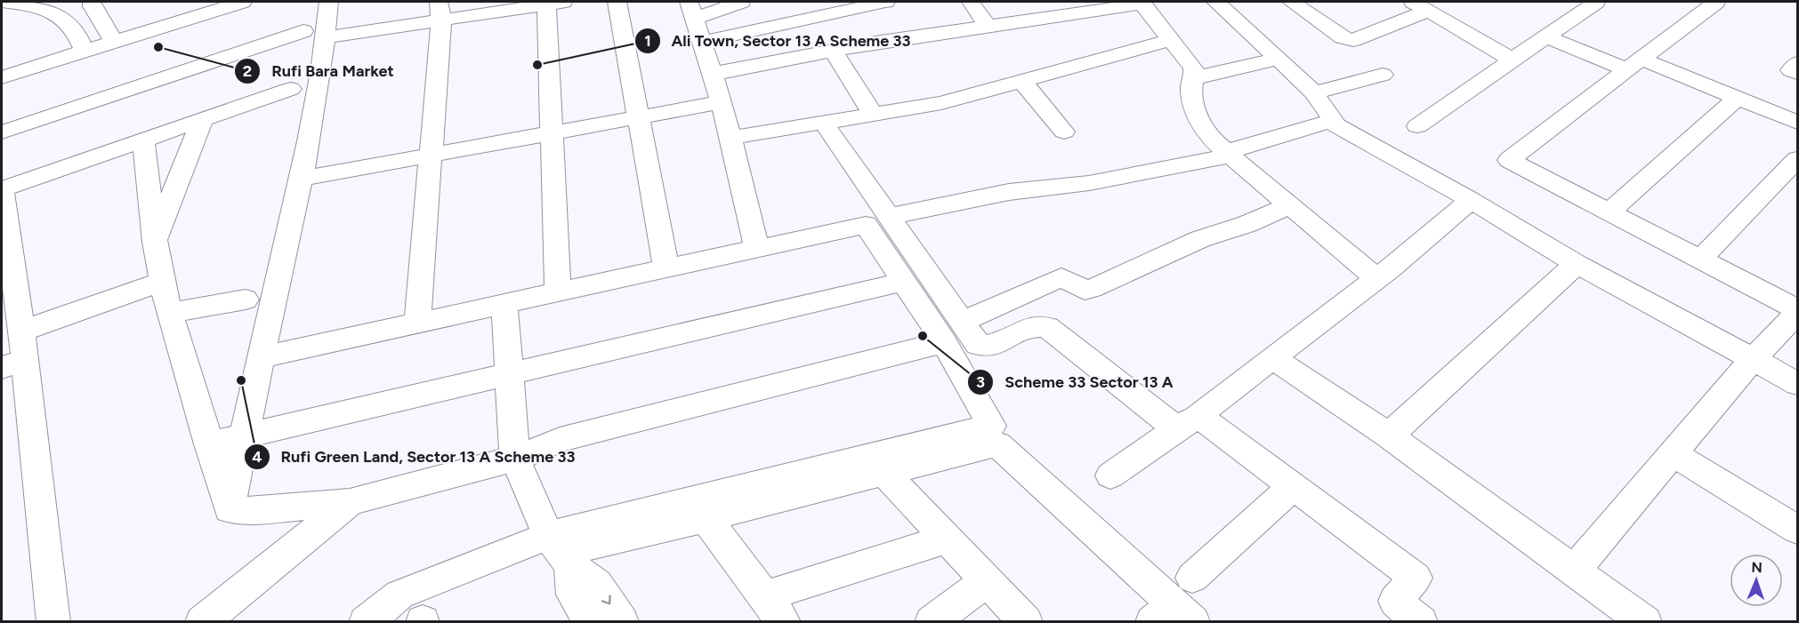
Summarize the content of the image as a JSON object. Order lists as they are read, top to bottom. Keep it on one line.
{"places":["Rufi Bara Market","Ali Town, Sector 13 A Scheme 33","Scheme 33 Sector 13 A","Rufi Green Land, Sector 13 A Scheme 33"],"north":"top"}
